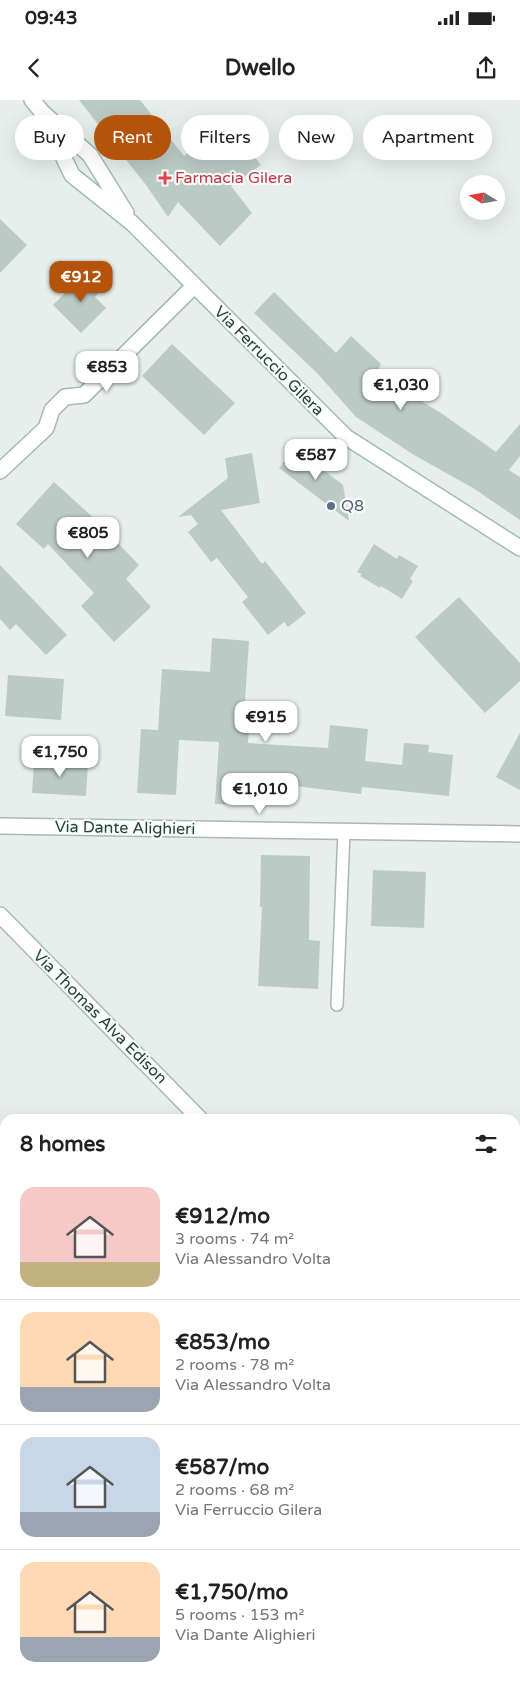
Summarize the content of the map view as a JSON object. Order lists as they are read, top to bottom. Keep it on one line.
{"streets":{"street":["Via Ferruccio Gilera","Via Dante Alighieri","Via Thomas Alva Edison"]},"places":{"health":["Farmacia Gilera"],"other":["Q8"]},"north":"left","page":{"status":"09:43","header":"Dwello","chip":["Buy","Rent","Filters","New","Apartment"],"price":["€912","€853","€1,030","€587","€805","€915","€1,750","€1,010"],"heading":"8 homes","list":[{"name":"€912/mo","note":"3 rooms · 74 m² · Via Alessandro Volta"},{"name":"€853/mo","note":"2 rooms · 78 m² · Via Alessandro Volta"},{"name":"€587/mo","note":"2 rooms · 68 m² · Via Ferruccio Gilera"},{"name":"€1,750/mo","note":"5 rooms · 153 m² · Via Dante Alighieri"}]}}
